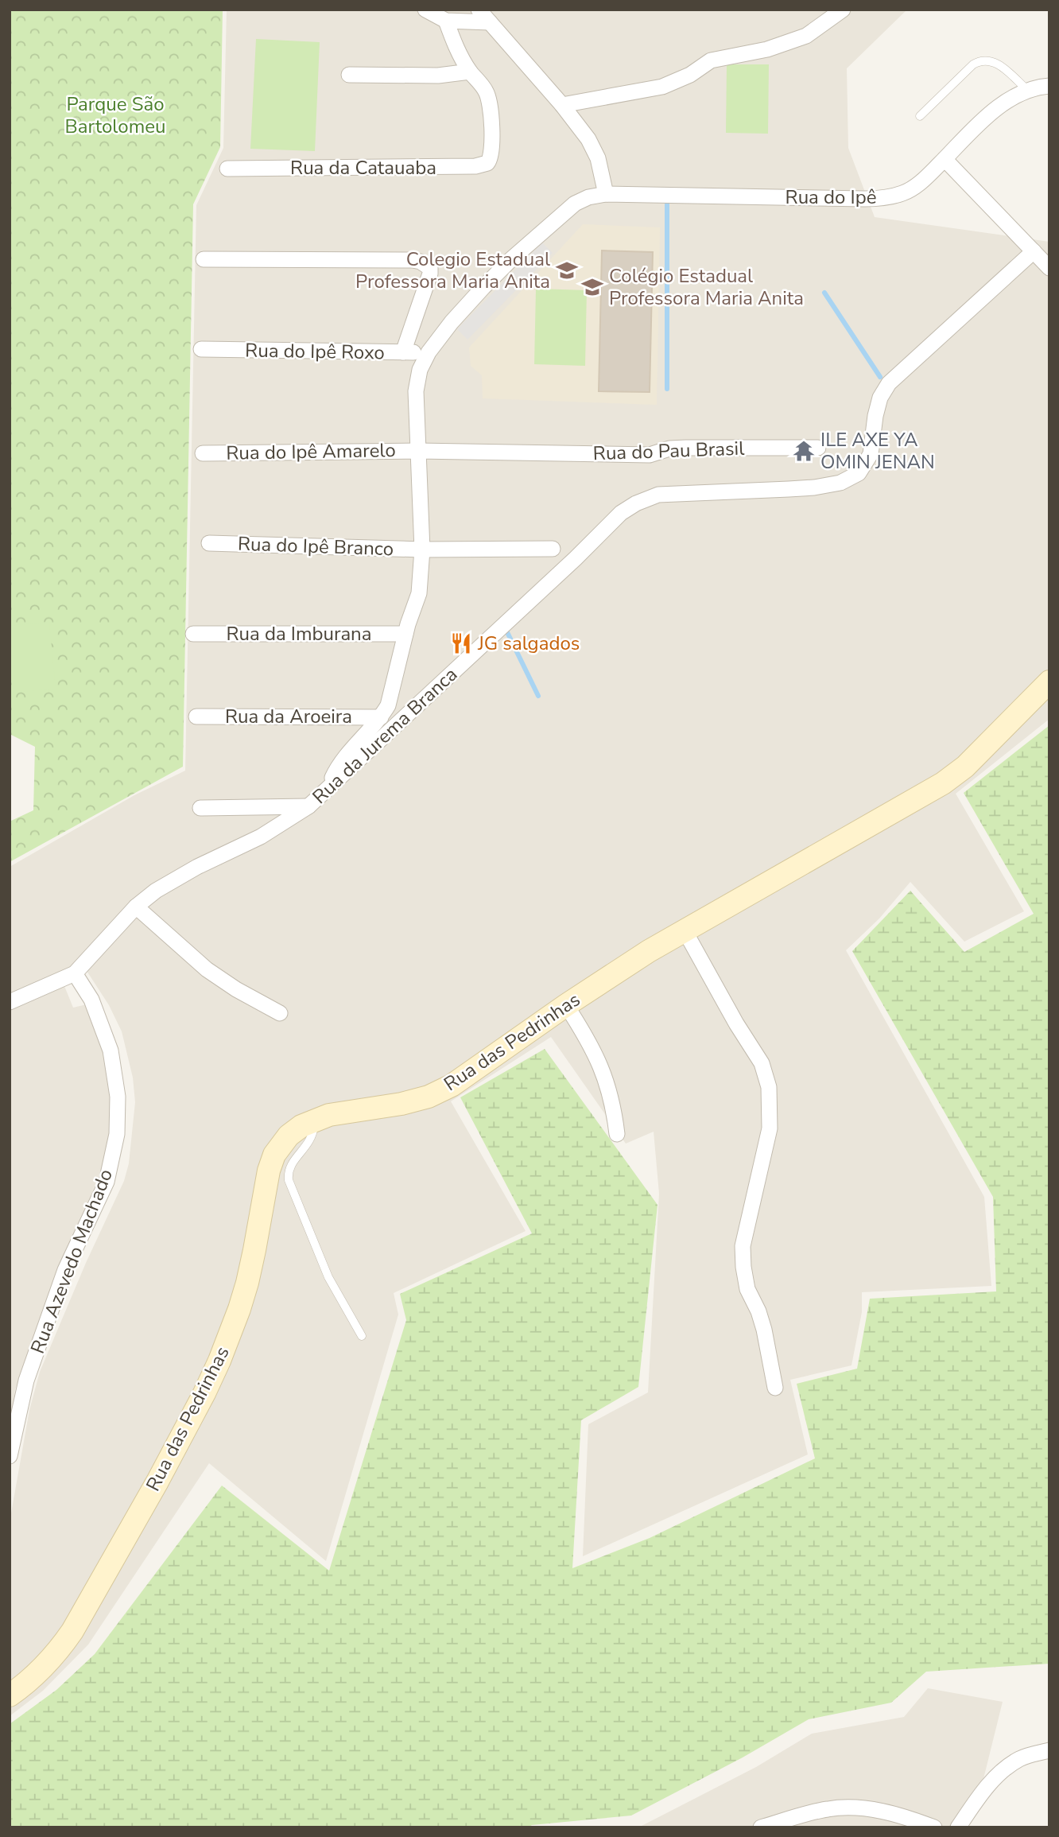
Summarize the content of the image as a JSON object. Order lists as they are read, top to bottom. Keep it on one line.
{"streets":{"main road":["Rua das Pedrinhas"],"street":["Rua da Catauaba","Rua do Ipê","Rua do Ipê Roxo","Rua do Pau Brasil","Rua do Ipê Amarelo","Rua do Ipê Branco","Rua da Imburana","Rua da Aroeira","Rua da Jurema Branca","Rua Azevedo Machado"]},"crossings":[["Rua do Ipê","Rua do Ipê Roxo"],["Rua do Ipê","Rua do Pau Brasil"],["Rua do Ipê","Rua do Ipê Amarelo"],["Rua do Ipê","Rua do Ipê Branco"],["Rua do Ipê","Rua da Imburana"],["Rua do Ipê","Rua da Aroeira"],["Rua do Pau Brasil","Rua do Ipê Amarelo"],["Rua da Jurema Branca","Rua Azevedo Machado"]],"parks":["Parque São Bartolomeu"],"places":{"school or university":["Colegio Estadual Professora Maria Anita","Colégio Estadual Professora Maria Anita"],"temple":["ILE AXE YA OMIN JENAN"],"restaurant":["JG salgados"]}}
